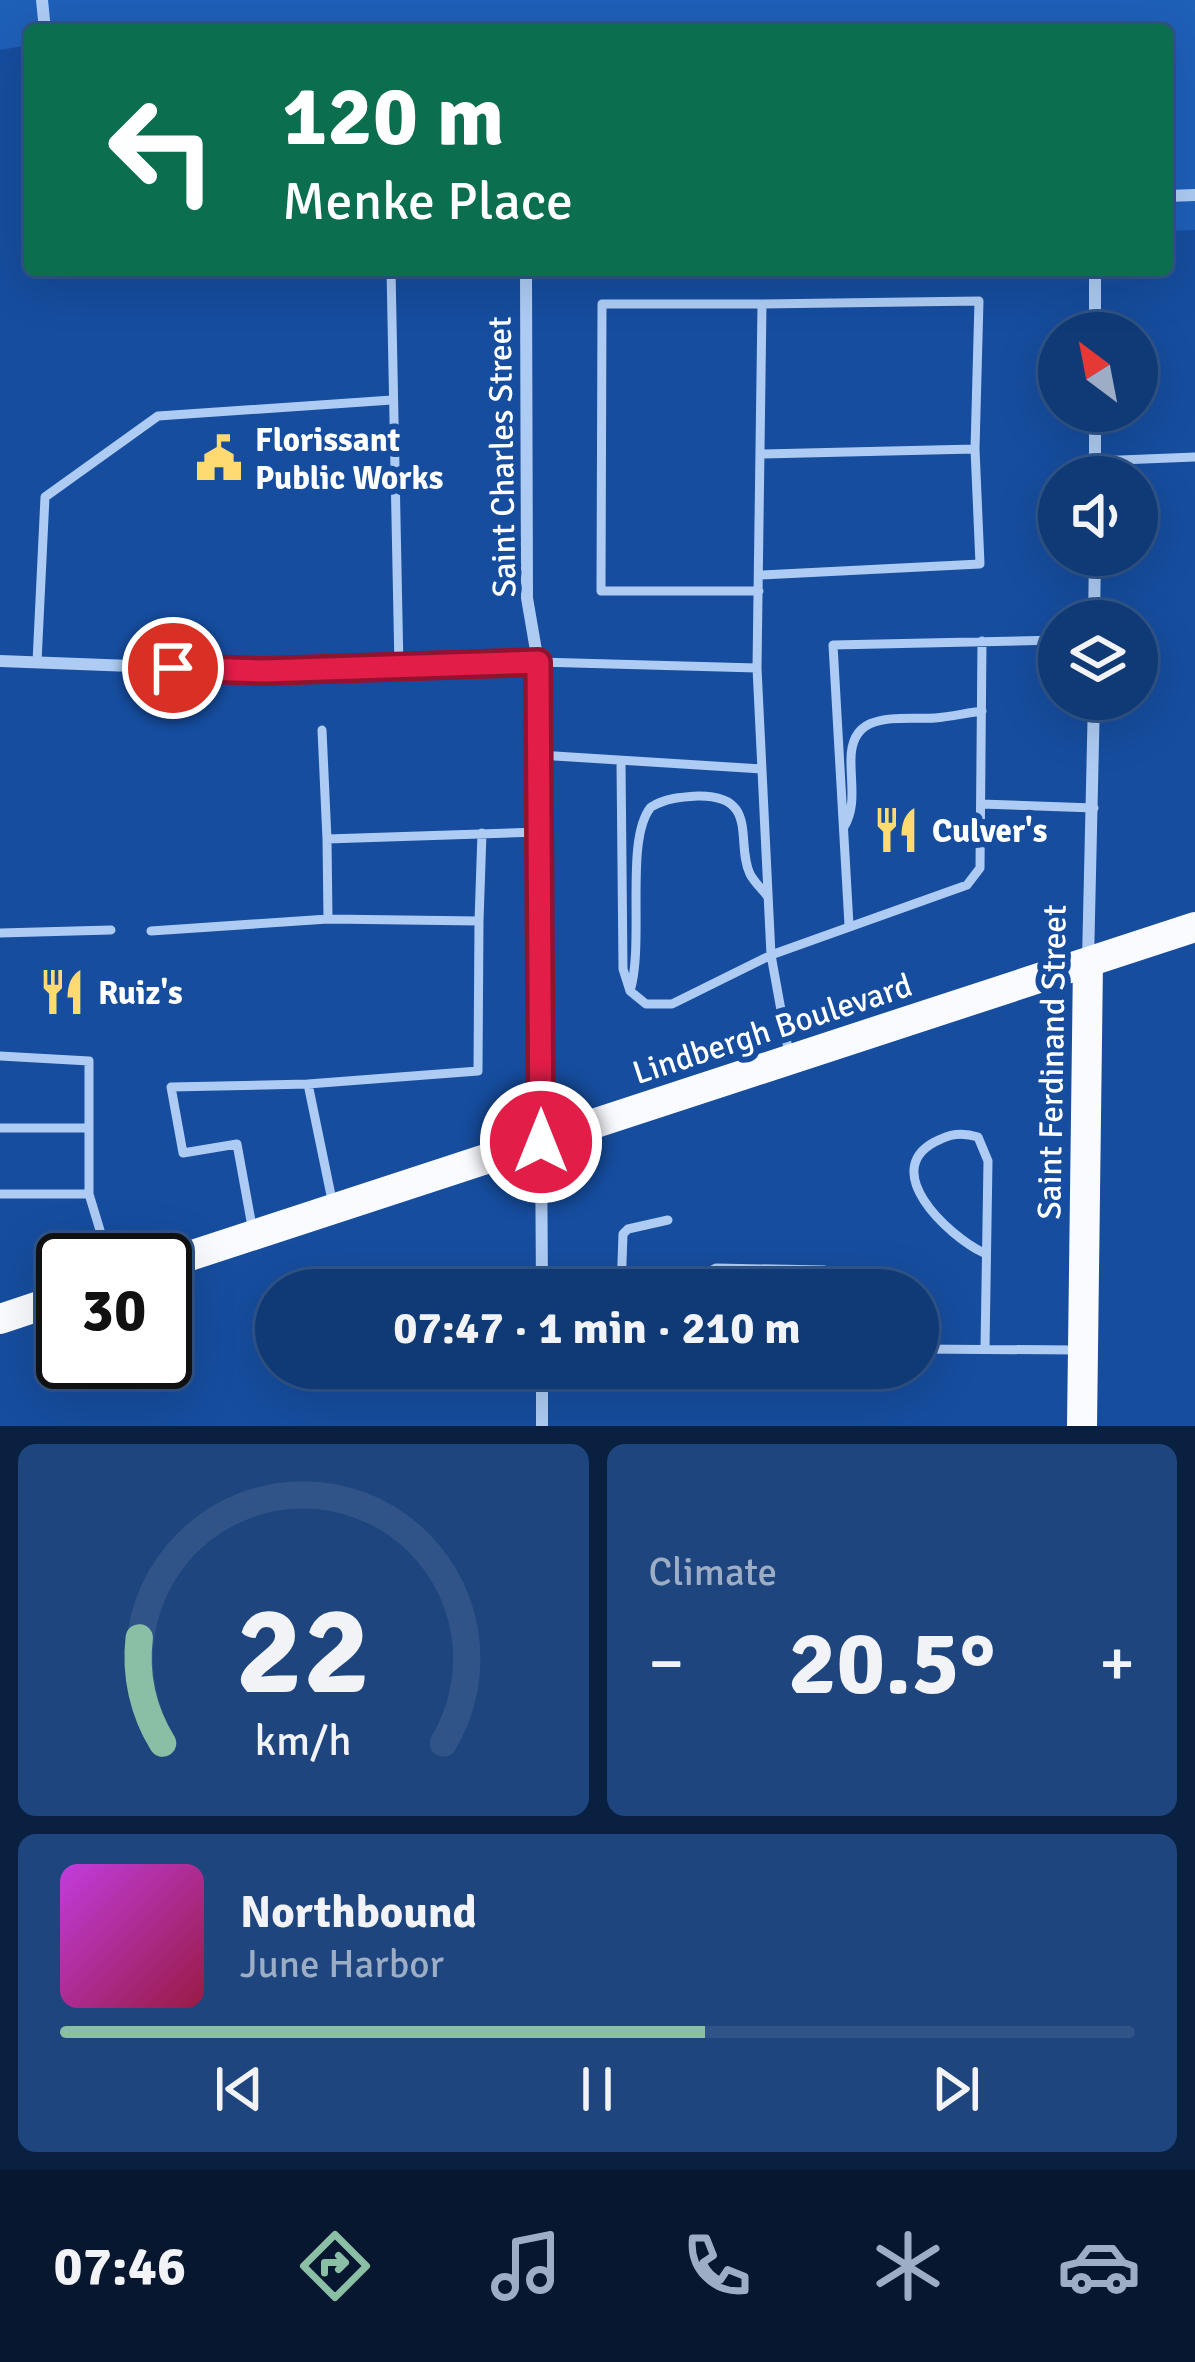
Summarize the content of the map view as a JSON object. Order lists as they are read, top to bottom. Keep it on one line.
{"streets":{"main road":["Lindbergh Boulevard","Saint Ferdinand Street"],"street":["Saint Charles Street"]},"crossings":[["Saint Charles Street","Lindbergh Boulevard"],["Lindbergh Boulevard","Saint Ferdinand Street"]],"places":{"public building":["Florissant Public Works"],"restaurant":["Culver's","Ruiz's"]},"north":"top left","page":{"turn":["120 m","Menke Place"],"limit":"30","trip":"07:47 · 1 min · 210 m","tile":"Climate","heat":["−","20.5°","+"],"song":["Northbound","June Harbor"],"tabs":"07:46","gauge":["22","km/h"]}}
